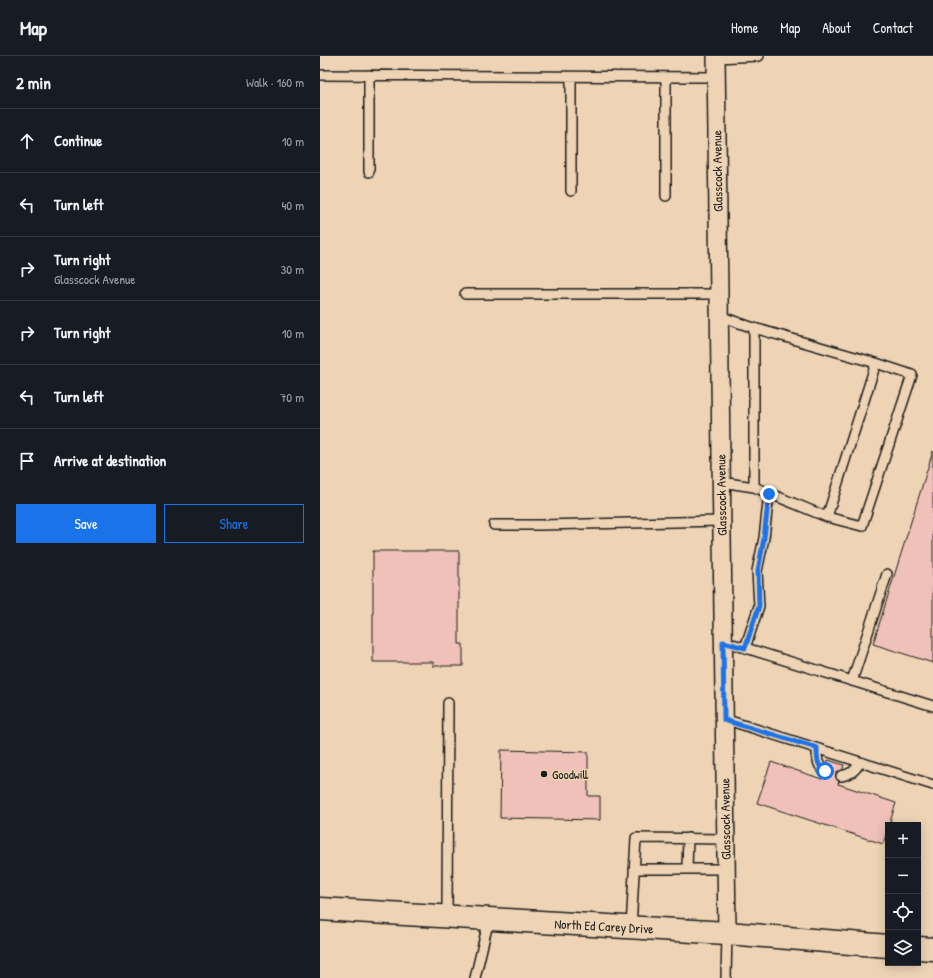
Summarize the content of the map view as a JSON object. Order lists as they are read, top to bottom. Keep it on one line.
{"streets":{"main road":["North Ed Carey Drive"],"street":["Glasscock Avenue"]},"crossings":[["Glasscock Avenue","North Ed Carey Drive"]],"places":["Goodwill"],"page":{"header":"Map","nav":["Home","Map","About","Contact"],"heading":["2 min","Walk · 160 m"],"list":[["Continue","10 m"],["Turn left","40 m"],["Turn right","Glasscock Avenue","30 m"],["Turn right","10 m"],["Turn left","70 m"],"Arrive at destination"],"buttons":["Save","Share"],"map_buttons":["+","−"]}}
